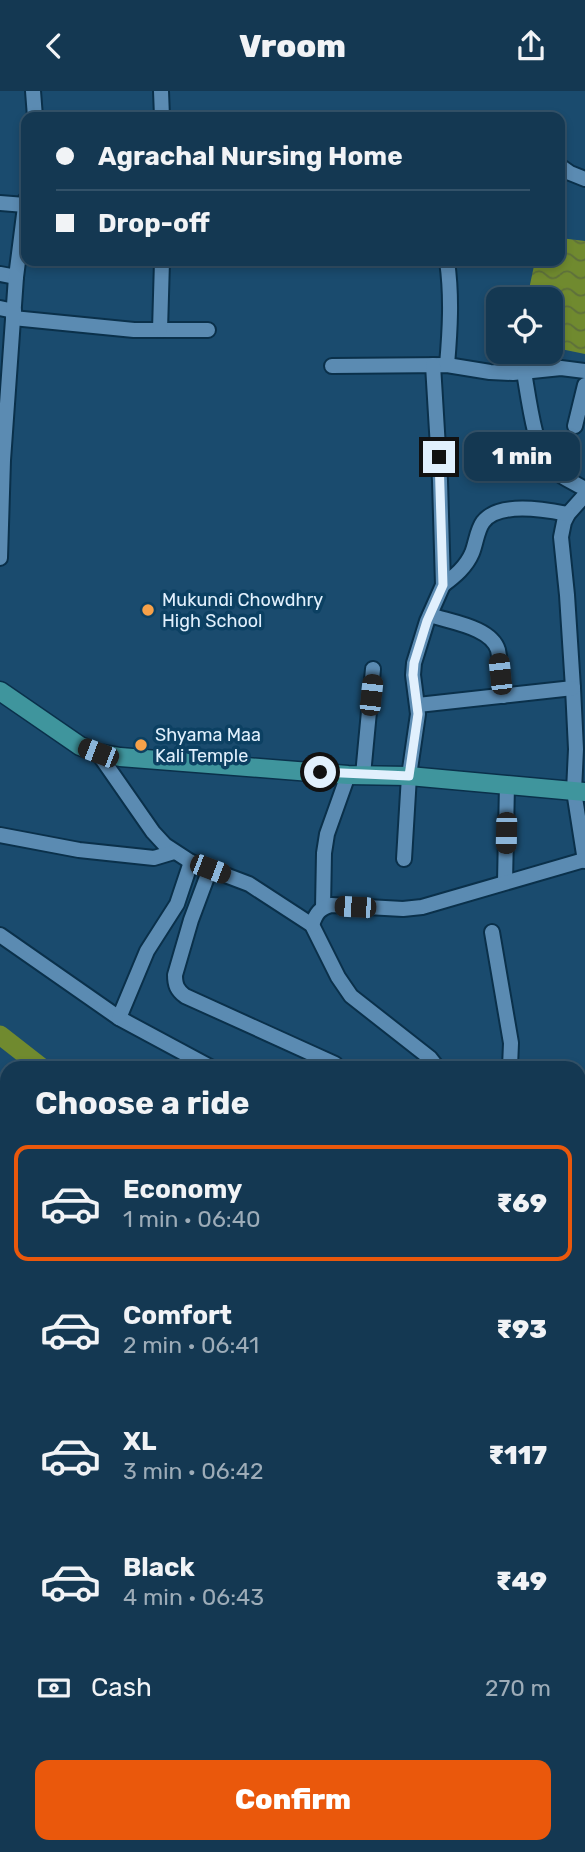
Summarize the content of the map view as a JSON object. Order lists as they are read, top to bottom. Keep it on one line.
{"places":["Mukundi Chowdhry High School","Shyama Maa Kali Temple"],"page":{"header":"Vroom","banner":["Agrachal Nursing Home","Drop-off"],"bubble":"1 min","heading":"Choose a ride","list":[{"name":"Economy","note":"1 min · 06:40","value":"₹69"},{"name":"Comfort","note":"2 min · 06:41","value":"₹93"},{"name":"XL","note":"3 min · 06:42","value":"₹117"},{"name":"Black","note":"4 min · 06:43","value":"₹49"}],"pay":["Cash","270 m"],"buttons":"Confirm"}}
